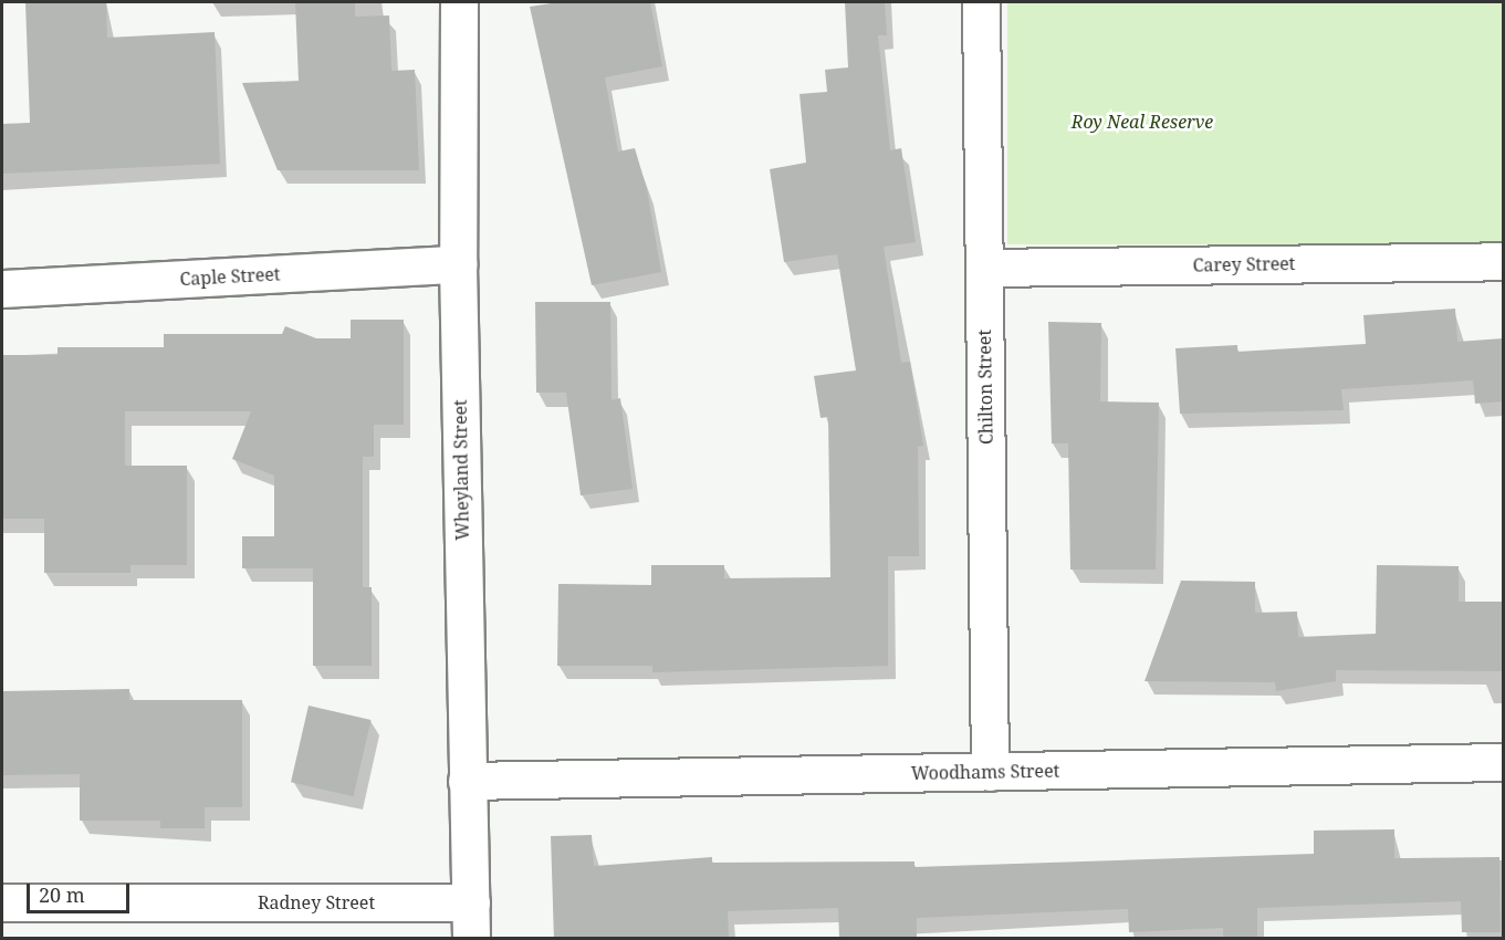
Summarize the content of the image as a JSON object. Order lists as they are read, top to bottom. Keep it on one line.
{"streets":{"street":["Carey Street","Caple Street","Chilton Street","Wheyland Street","Woodhams Street","Radney Street"]},"crossings":[["Carey Street","Chilton Street"],["Caple Street","Wheyland Street"],["Chilton Street","Woodhams Street"],["Wheyland Street","Woodhams Street"],["Wheyland Street","Radney Street"]],"parks":["Roy Neal Reserve"],"scale_bar":"20 m"}
